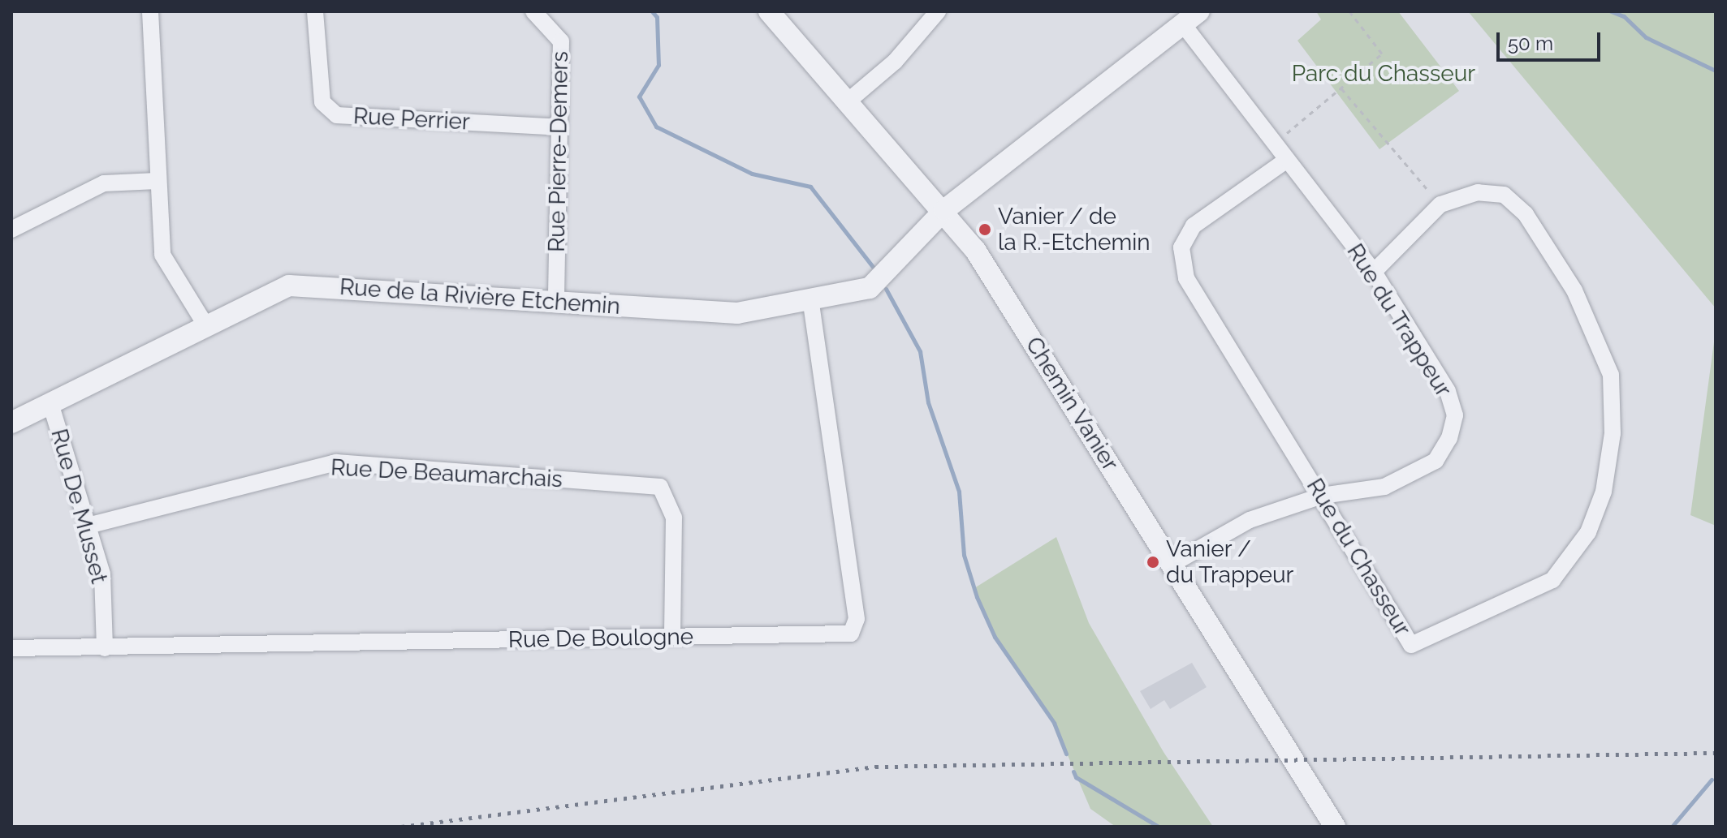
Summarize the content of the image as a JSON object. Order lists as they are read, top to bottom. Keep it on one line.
{"streets":{"street":["Rue Perrier","Rue Pierre-Demers","Rue de la Rivière Etchemin","Rue du Trappeur","Chemin Vanier","Rue De Beaumarchais","Rue De Musset","Rue du Chasseur","Rue De Boulogne"]},"crossings":[["Rue Perrier","Rue Pierre-Demers"],["Rue Pierre-Demers","Rue de la Rivière Etchemin"],["Rue de la Rivière Etchemin","Rue du Trappeur"],["Rue de la Rivière Etchemin","Chemin Vanier"],["Rue de la Rivière Etchemin","Rue De Musset"],["Rue de la Rivière Etchemin","Rue De Boulogne"],["Rue du Trappeur","Chemin Vanier"],["Rue du Trappeur","Rue du Chasseur"],["Rue De Beaumarchais","Rue De Musset"],["Rue De Beaumarchais","Rue De Boulogne"],["Rue De Musset","Rue De Boulogne"]],"parks":["Parc du Chasseur"],"places":["Vanier / de la R.-Etchemin","Vanier / du Trappeur"],"scale_bar":"50 m"}
